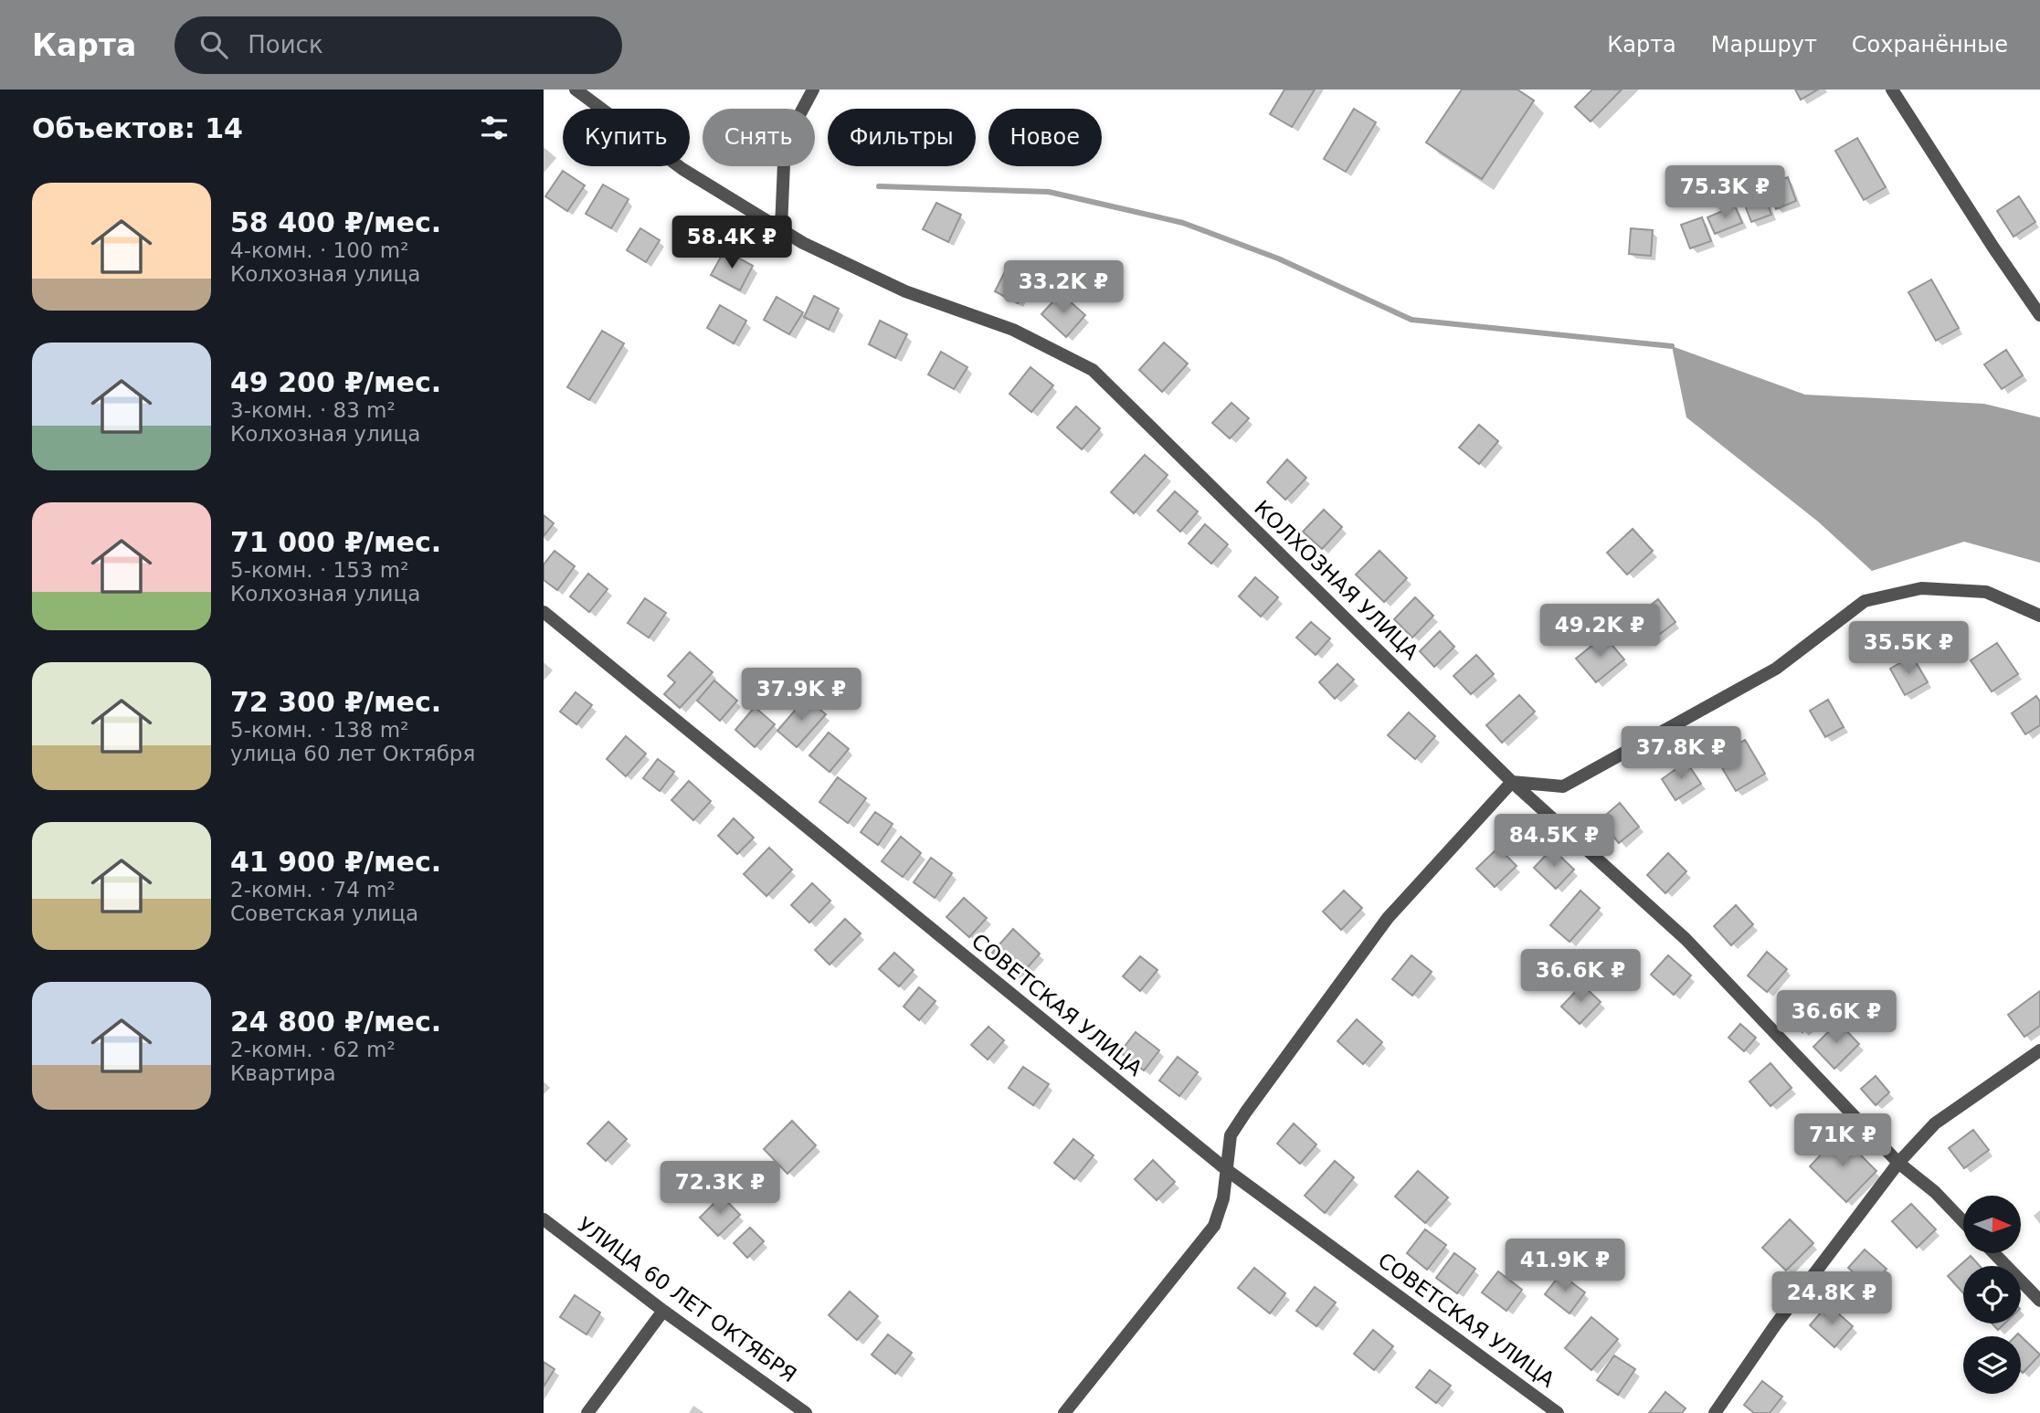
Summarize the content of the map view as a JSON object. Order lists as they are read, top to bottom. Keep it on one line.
{"streets":{"street":["КОЛХОЗНАЯ УЛИЦА","СОВЕТСКАЯ УЛИЦА","УЛИЦА 60 ЛЕТ ОКТЯБРЯ"]},"north":"right","page":{"header":"Карта","search":"Поиск","nav":["Карта","Маршрут","Сохранённые"],"heading":"Объектов: 14","chip":["Купить","Снять","Фильтры","Новое"],"price":["75.3K ₽","58.4K ₽","33.2K ₽","49.2K ₽","35.5K ₽","37.9K ₽","37.8K ₽","84.5K ₽","36.6K ₽","36.6K ₽","71K ₽","72.3K ₽","41.9K ₽","24.8K ₽"],"list":[{"name":"58 400 ₽/мес.","note":"4-комн. · 100 m² · Колхозная улица"},{"name":"49 200 ₽/мес.","note":"3-комн. · 83 m² · Колхозная улица"},{"name":"71 000 ₽/мес.","note":"5-комн. · 153 m² · Колхозная улица"},{"name":"72 300 ₽/мес.","note":"5-комн. · 138 m² · улица 60 лет Октября"},{"name":"41 900 ₽/мес.","note":"2-комн. · 74 m² · Советская улица"},{"name":"24 800 ₽/мес.","note":"2-комн. · 62 m² · Квартира"}]}}
